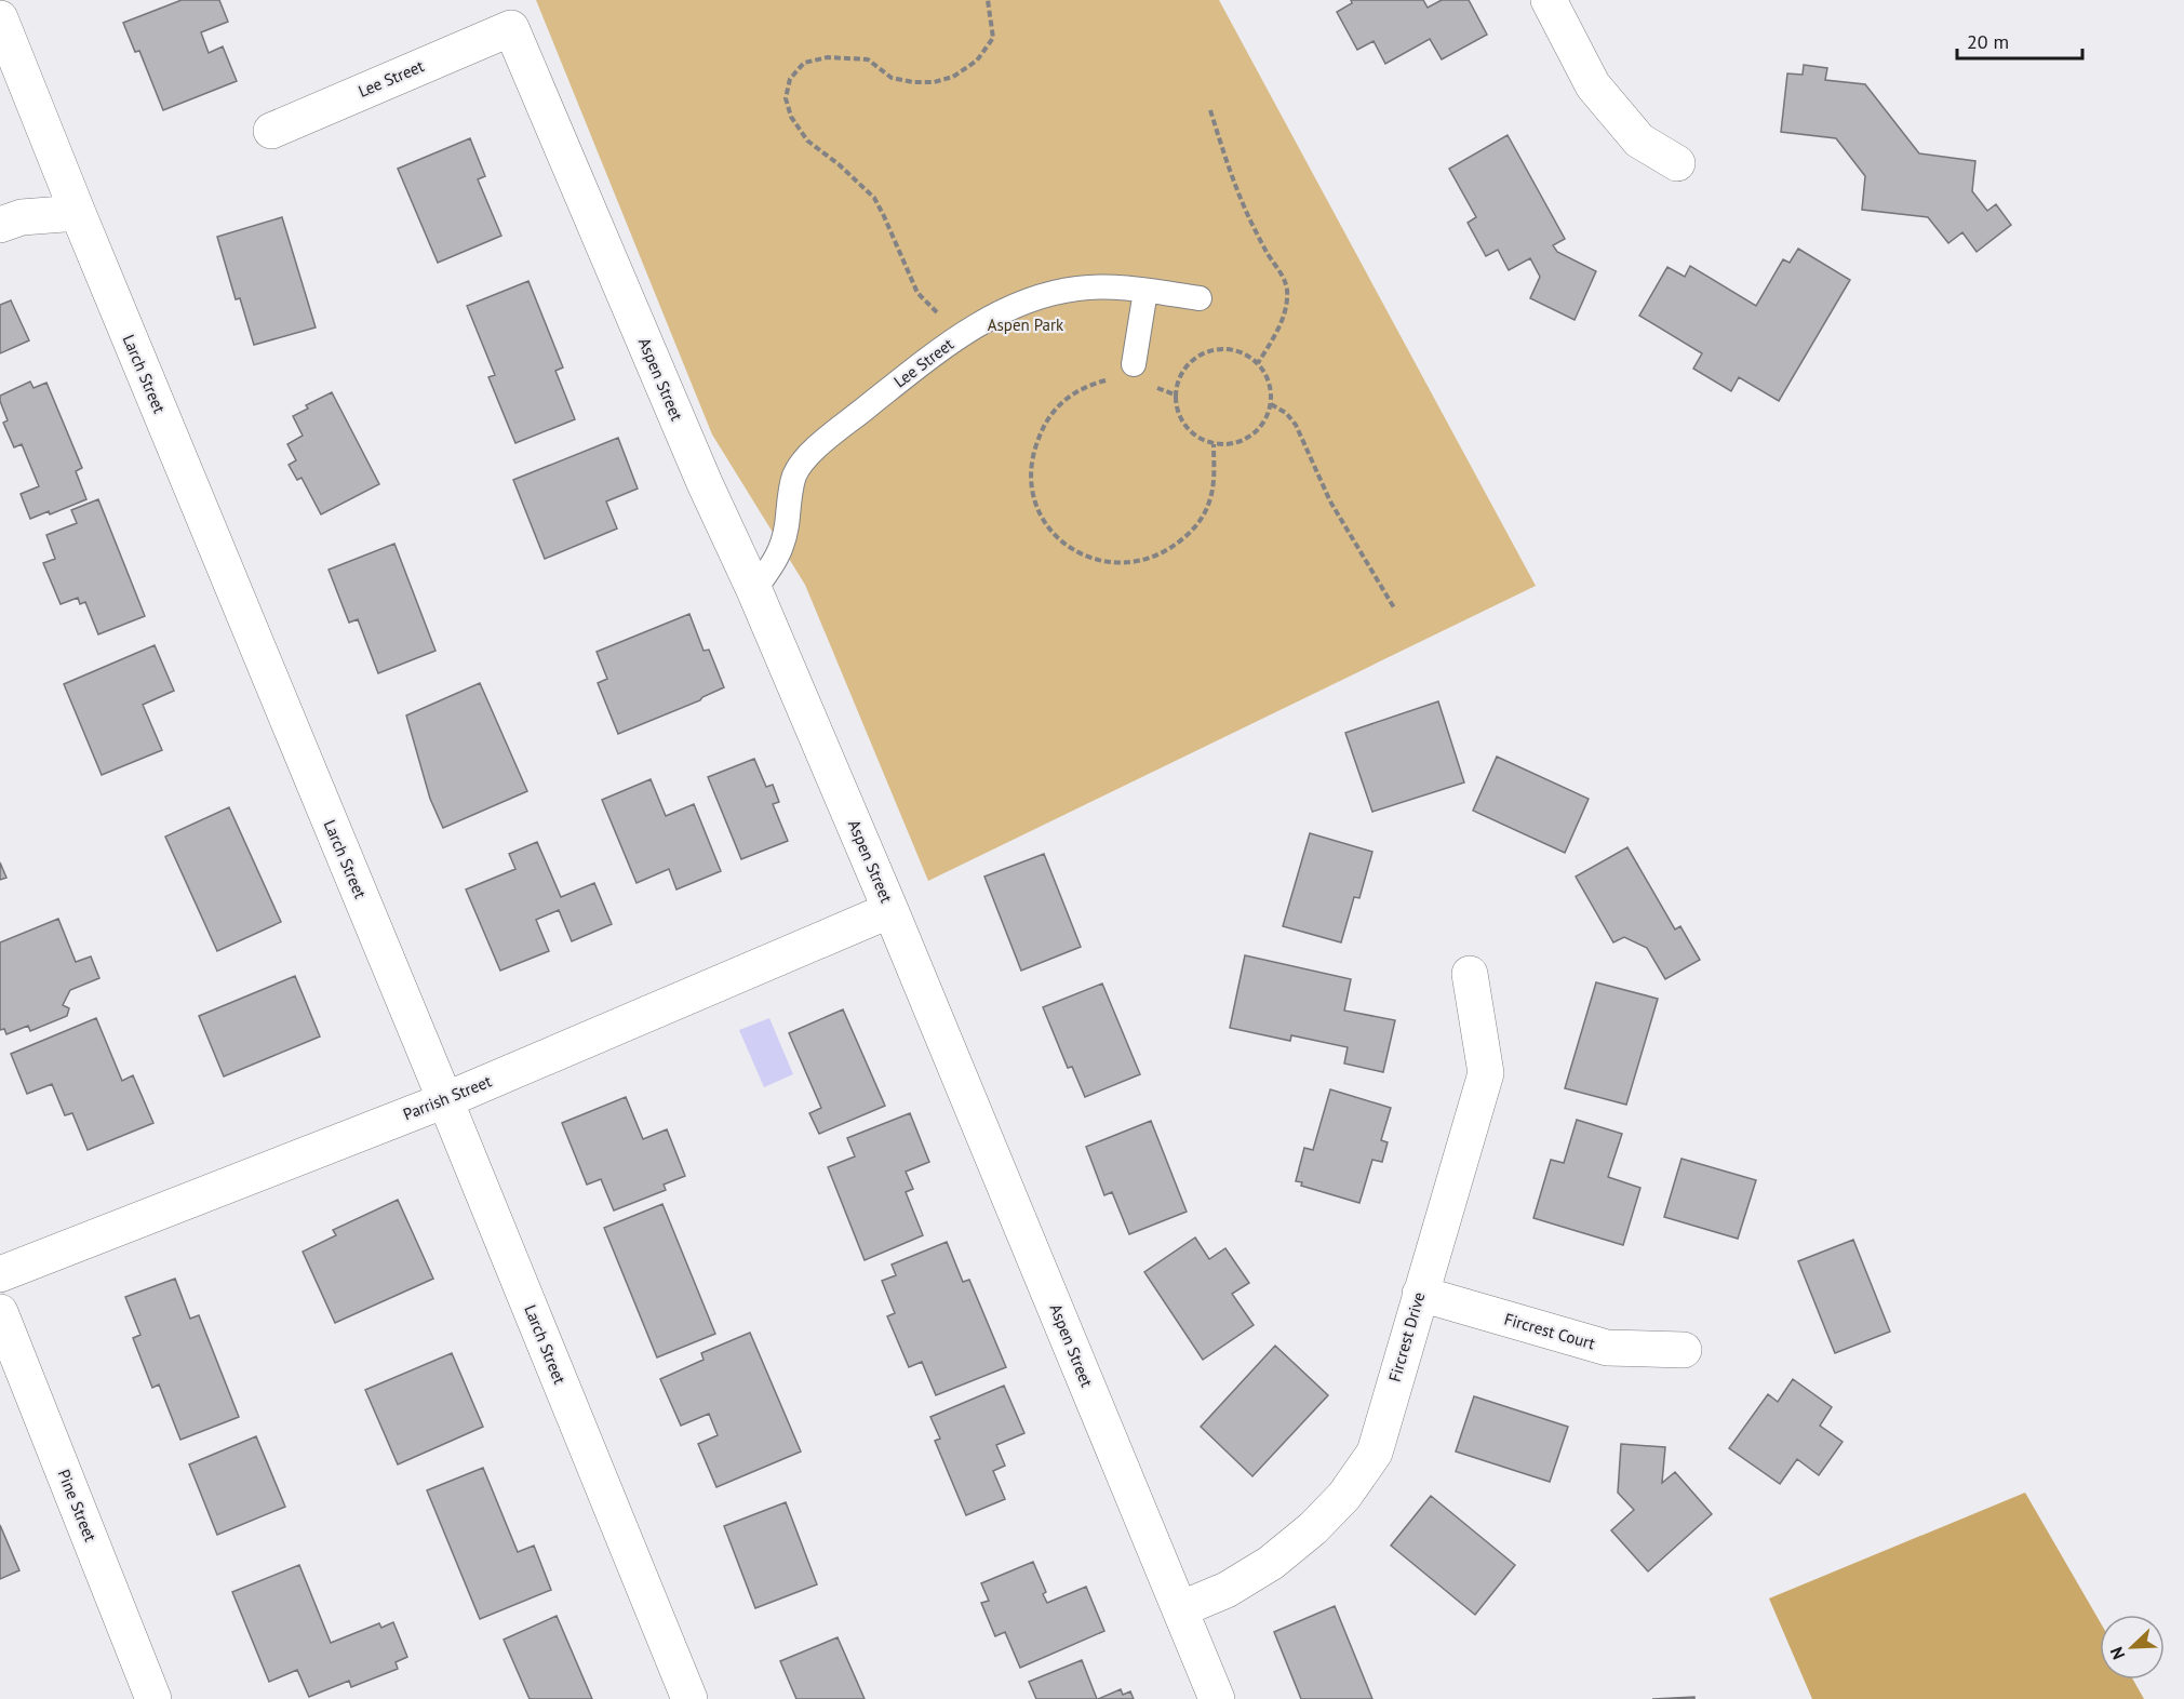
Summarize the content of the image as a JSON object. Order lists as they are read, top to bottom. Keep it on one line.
{"streets":{"street":["Lee Street","Larch Street","Aspen Street","Parrish Street","Fircrest Court","Fircrest Drive","Pine Street"]},"crossings":[["Lee Street","Aspen Street"],["Larch Street","Parrish Street"],["Aspen Street","Parrish Street"],["Aspen Street","Fircrest Drive"],["Fircrest Court","Fircrest Drive"]],"parks":["Aspen Park"],"scale_bar":"20 m","north":"bottom left"}
